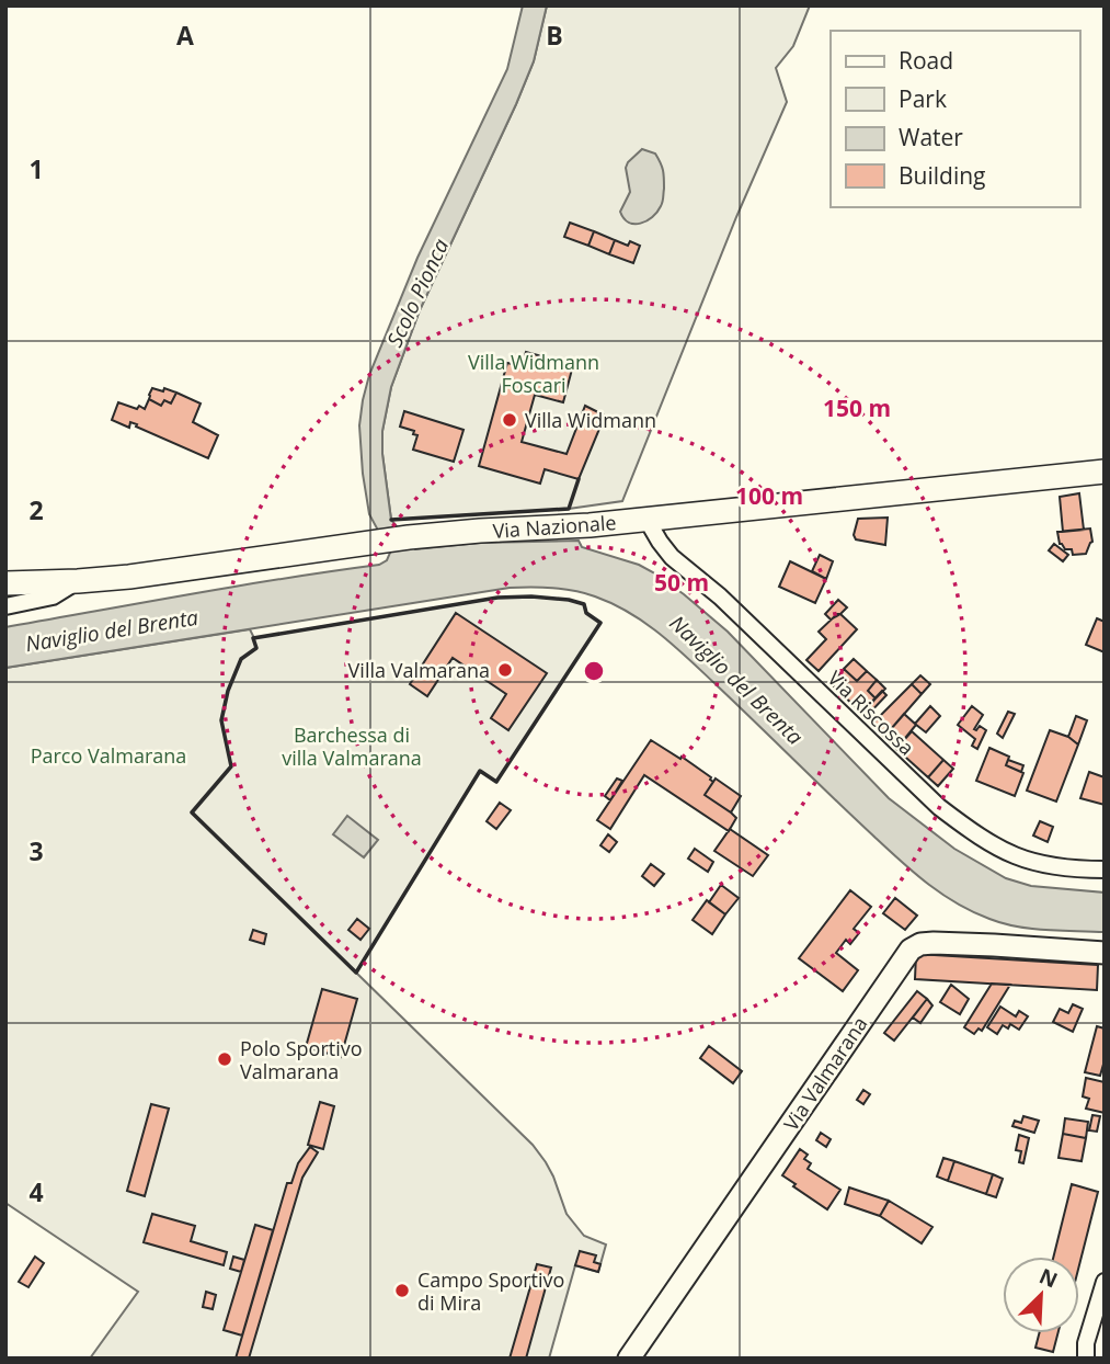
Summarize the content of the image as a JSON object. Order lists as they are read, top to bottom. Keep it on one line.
{"streets":{"main road":["Via Nazionale"],"street":["Via Riscossa","Via Valmarana"]},"crossings":[["Via Nazionale","Via Riscossa"]],"water":["Scolo Pionca","Naviglio del Brenta"],"parks":["Villa Widmann Foscari","Barchessa di villa Valmarana","Parco Valmarana"],"places":["Villa Widmann","Villa Valmarana","Polo Sportivo Valmarana","Campo Sportivo di Mira"],"legend":["Road","Park","Water","Building"],"north":"top right","grid":{"columns":["A","B"],"rows":["1","2","3","4"]},"rings":["150 m","100 m","50 m"]}
